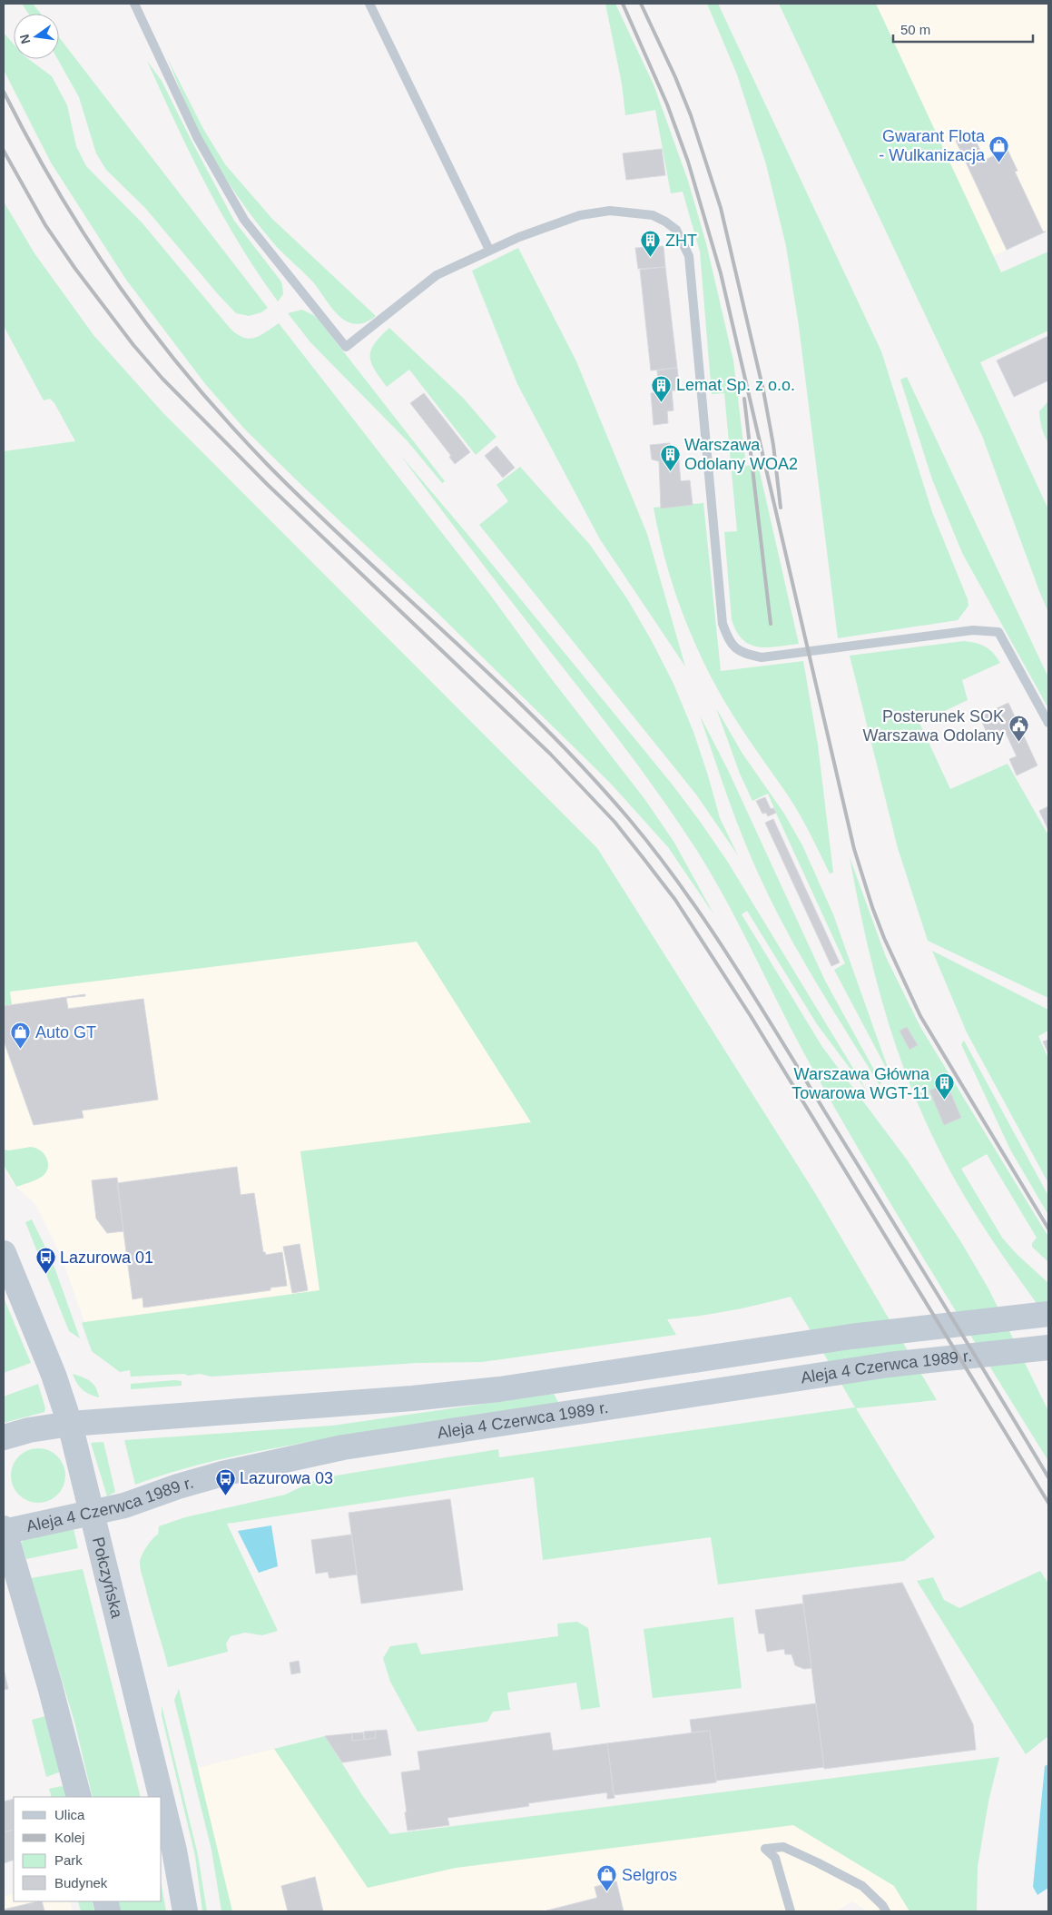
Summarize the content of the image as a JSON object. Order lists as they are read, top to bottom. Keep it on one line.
{"streets":{"main road":["Aleja 4 Czerwca 1989 r.","Połczyńska"]},"crossings":[["Aleja 4 Czerwca 1989 r.","Połczyńska"]],"places":{"shop":["Gwarant Flota - Wulkanizacja","Auto GT","Selgros"],"building":["ZHT","Lemat Sp. z o.o.","Warszawa Odolany WOA2","Warszawa Główna Towarowa WGT-11"],"public building":["Posterunek SOK Warszawa Odolany"],"bus stop":["Lazurowa 01","Lazurowa 03"]},"legend":["Ulica","Kolej","Park","Budynek"],"scale_bar":"50 m","north":"left"}
